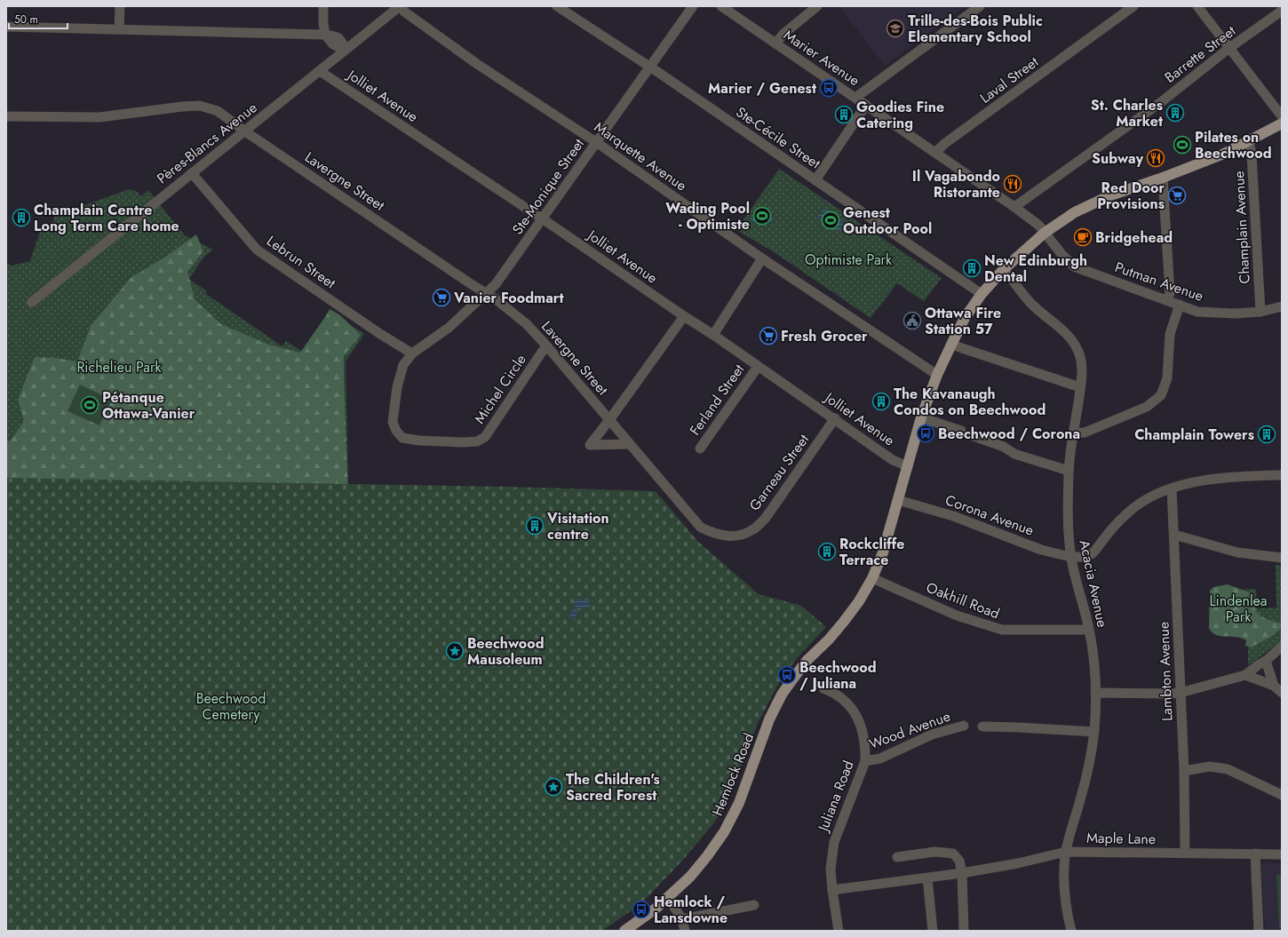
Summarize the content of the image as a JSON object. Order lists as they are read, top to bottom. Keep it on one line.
{"streets":{"main road":["Hemlock Road"],"street":["Barrette Street","Marier Avenue","Laval Street","Jolliet Avenue","Ste-Cécile Street","Pères-Blancs Avenue","Marquette Avenue","Lavergne Street","Ste-Monique Street","Champlain Avenue","Lebrun Street","Putman Avenue","Michel Circle","Ferland Street","Garneau Street","Corona Avenue","Acacia Avenue","Oakhill Road","Lambton Avenue","Wood Avenue","Juliana Road","Maple Lane"]},"crossings":[["Barrette Street","Marier Avenue"],["Marier Avenue","Laval Street"],["Marier Avenue","Putman Avenue"],["Marier Avenue","Hemlock Road"],["Jolliet Avenue","Pères-Blancs Avenue"],["Jolliet Avenue","Ste-Monique Street"],["Jolliet Avenue","Ferland Street"],["Jolliet Avenue","Garneau Street"],["Jolliet Avenue","Hemlock Road"],["Ste-Cécile Street","Ste-Monique Street"],["Ste-Cécile Street","Hemlock Road"],["Pères-Blancs Avenue","Marquette Avenue"],["Pères-Blancs Avenue","Lavergne Street"],["Pères-Blancs Avenue","Lebrun Street"],["Marquette Avenue","Ste-Monique Street"],["Marquette Avenue","Hemlock Road"],["Lavergne Street","Ste-Monique Street"],["Lavergne Street","Michel Circle"],["Lavergne Street","Garneau Street"],["Ste-Monique Street","Michel Circle"],["Champlain Avenue","Putman Avenue"],["Champlain Avenue","Hemlock Road"],["Lebrun Street","Michel Circle"],["Putman Avenue","Hemlock Road"],["Corona Avenue","Acacia Avenue"],["Corona Avenue","Lambton Avenue"],["Corona Avenue","Hemlock Road"],["Acacia Avenue","Oakhill Road"],["Acacia Avenue","Hemlock Road"],["Acacia Avenue","Maple Lane"],["Oakhill Road","Hemlock Road"],["Lambton Avenue","Maple Lane"],["Wood Avenue","Juliana Road"],["Juliana Road","Maple Lane"]],"parks":["Optimiste Park","Richelieu Park","Lindenlea Park","Beechwood Cemetery"],"places":{"school or university":["Trille-des-Bois Public Elementary School"],"bus stop":["Marier / Genest","Beechwood / Corona","Beechwood / Juliana","Hemlock / Lansdowne"],"building":["St. Charles Market","Goodies Fine Catering","Champlain Centre Long Term Care home","New Edinburgh Dental","The Kavanaugh Condos on Beechwood","Champlain Towers","Visitation centre","Rockcliffe Terrace"],"sports":["Pilates on Beechwood","Wading Pool - Optimiste","Genest Outdoor Pool","Pétanque Ottawa-Vanier"],"restaurant":["Subway","Il Vagabondo Ristorante"],"supermarket":["Red Door Provisions","Vanier Foodmart","Fresh Grocer"],"cafe":["Bridgehead"],"public building":["Ottawa Fire Station 57"],"place":["Beechwood Mausoleum","The Children's Sacred Forest"]},"scale_bar":"50 m"}
